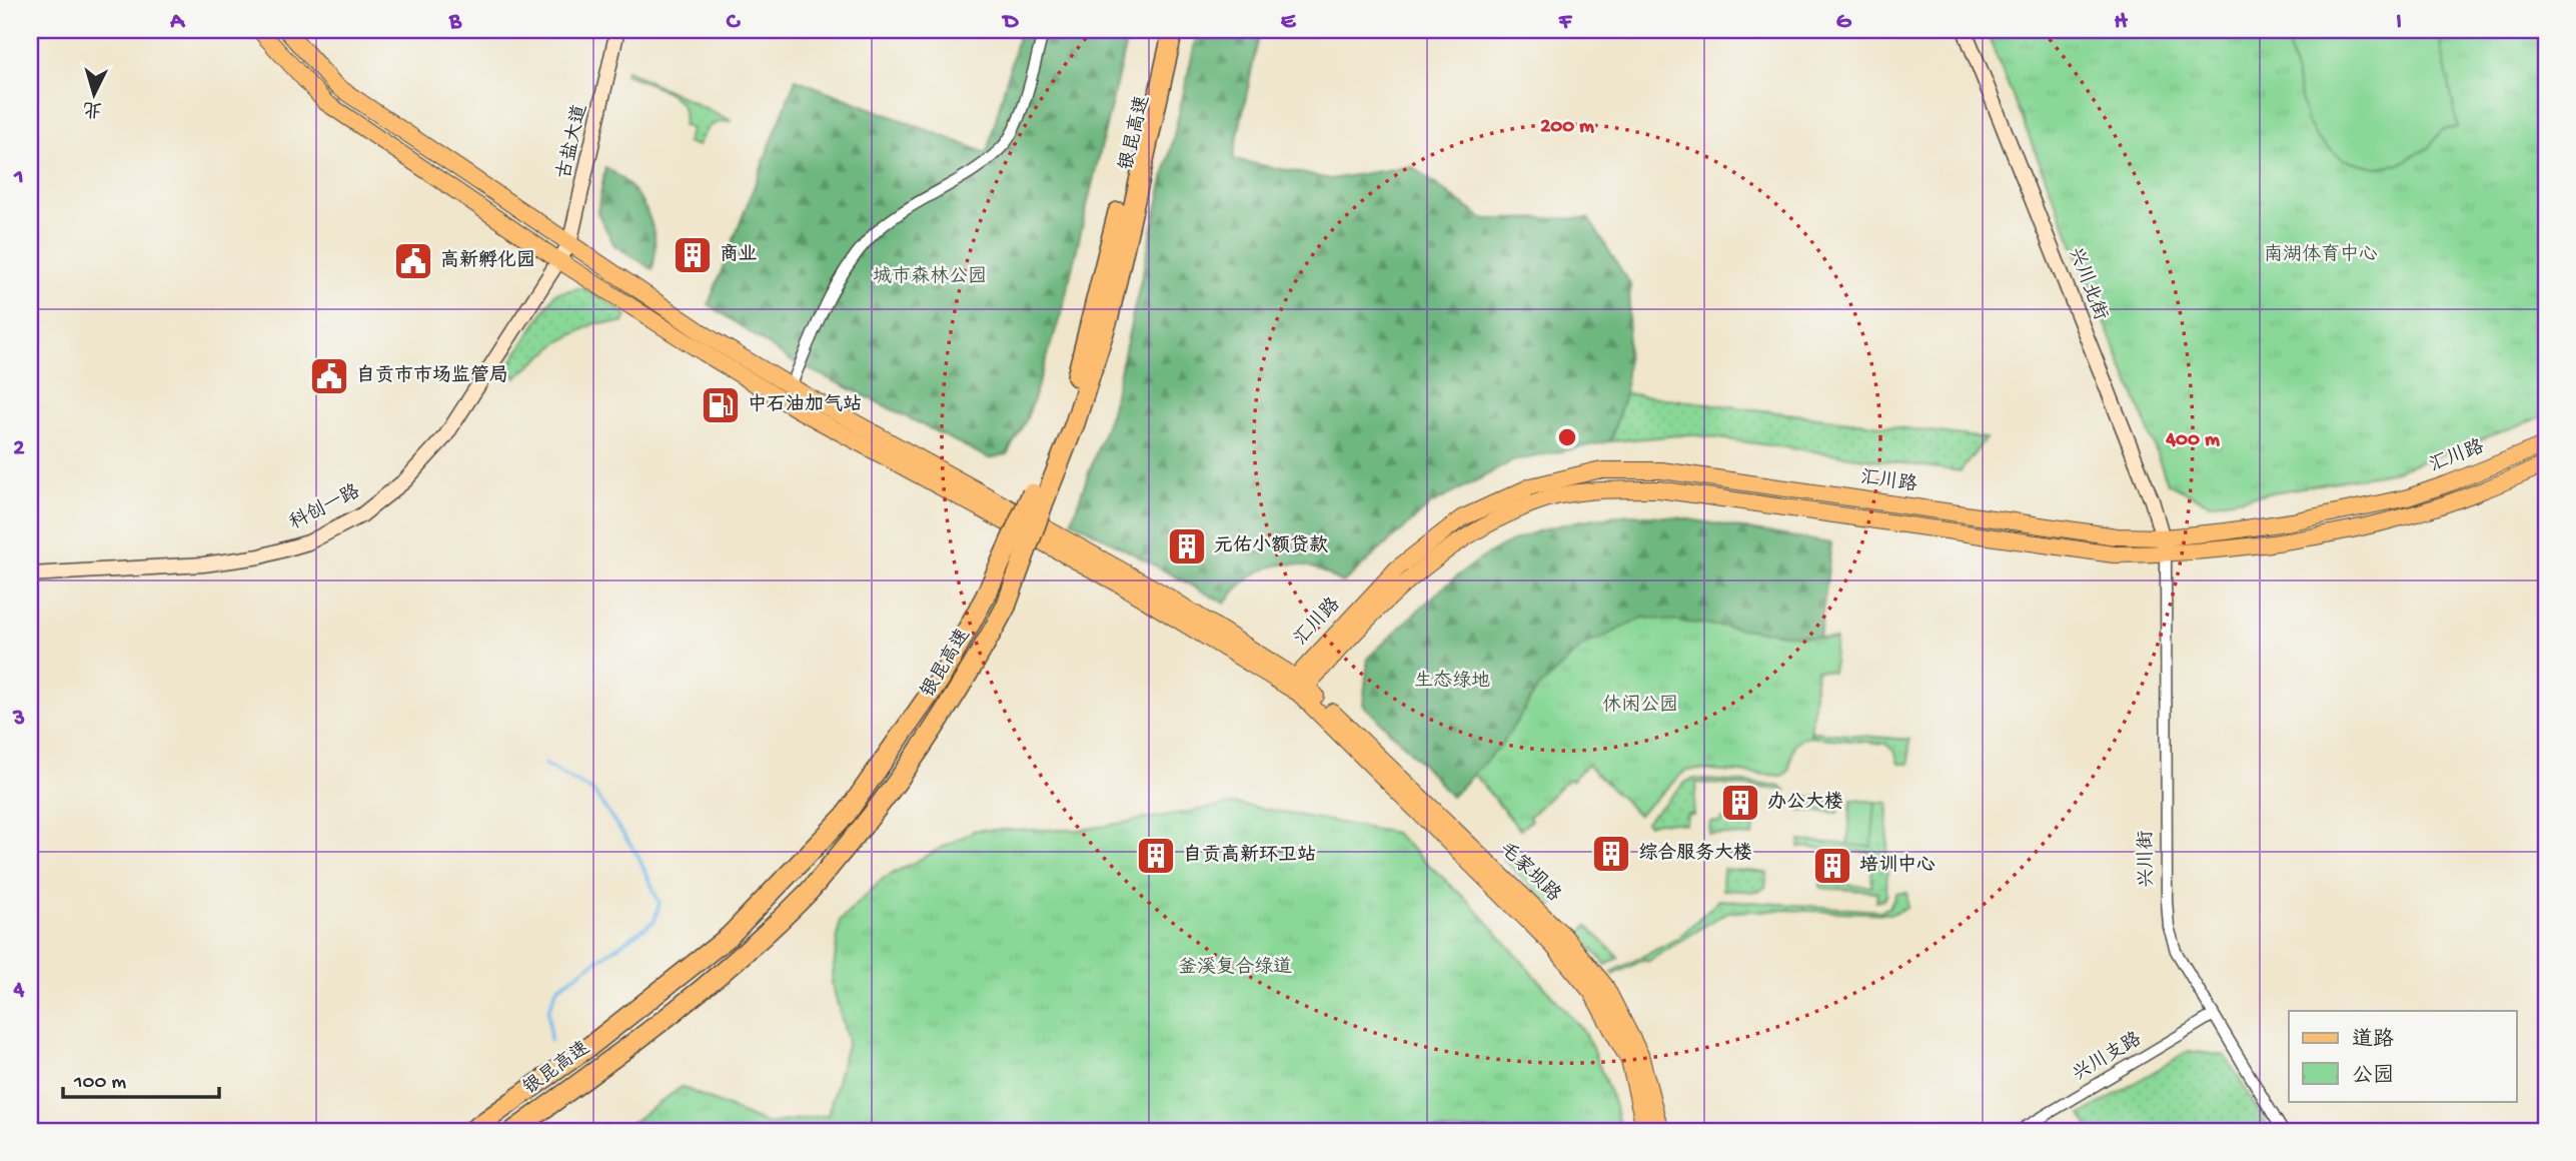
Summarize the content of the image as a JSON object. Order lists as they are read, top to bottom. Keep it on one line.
{"streets":{"highway":["银昆高速"],"main road":["汇川路","毛家坝路"],"street":["古盐大道","兴川北街","科创一路","兴川街","兴川支路"]},"crossings":[["古盐大道","科创一路"],["兴川北街","汇川路"],["兴川北街","兴川街"],["汇川路","兴川街"],["汇川路","毛家坝路"],["兴川街","兴川支路"]],"parks":["南湖体育中心","城市森林公园","生态绿地","休闲公园","釜溪复合绿道"],"places":{"building":["商业","元佑小额贷款","办公大楼","综合服务大楼","自贡高新环卫站","培训中心"],"public building":["高新孵化园","自贡市市场监管局"],"fuel station":["中石油加气站"]},"legend":["道路","公园"],"scale_bar":"100 m","north":"bottom","grid":{"columns":["A","B","C","D","E","F","G","H","I"],"rows":["1","2","3","4"]},"rings":["200 m","400 m"]}
